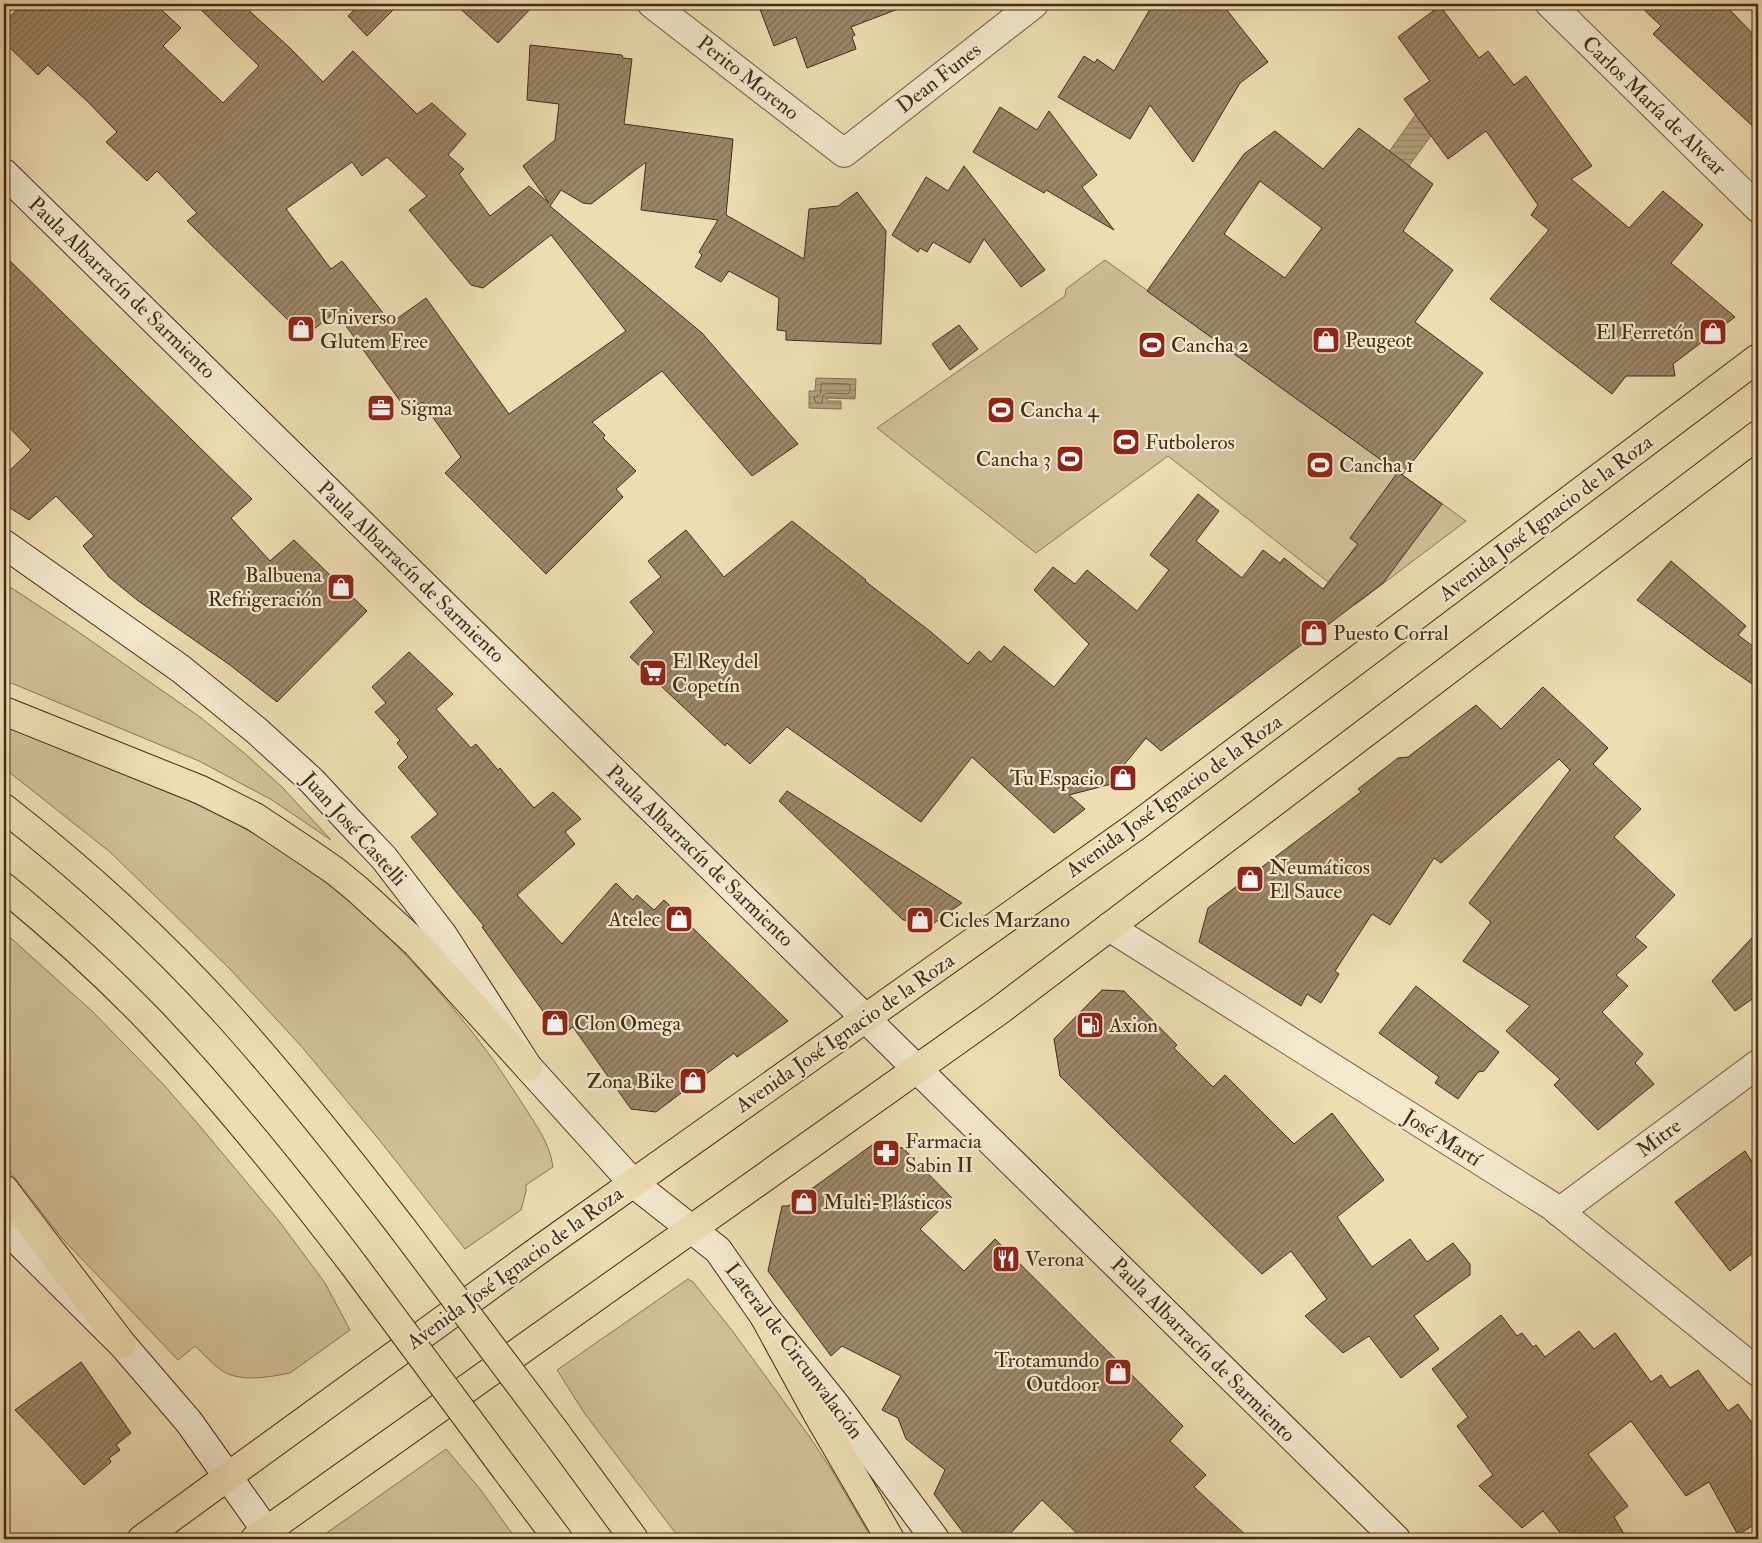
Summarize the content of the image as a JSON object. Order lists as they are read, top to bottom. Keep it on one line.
{"streets":{"main road":["Avenida José Ignacio de la Roza"],"street":["Perito Moreno","Dean Funes","Carlos María de Alvear","Paula Albarracín de Sarmiento","Juan José Castelli","José Martí","Mitre","Lateral de Circunvalación"]},"crossings":[["Perito Moreno","Dean Funes"],["Paula Albarracín de Sarmiento","Avenida José Ignacio de la Roza"],["Avenida José Ignacio de la Roza","Juan José Castelli"],["Avenida José Ignacio de la Roza","Lateral de Circunvalación"],["Juan José Castelli","Lateral de Circunvalación"],["José Martí","Mitre"]],"places":{"shop":["Universo Glutem Free","El Ferretón","Peugeot","Balbuena Refrigeración","Puesto Corral","Tu Espacio","Neumáticos El Sauce","Atelec","Cicles Marzano","Clon Omega","Zona Bike","Multi-Plásticos","Trotamundo Outdoor"],"sports":["Cancha 2","Cancha 4","Futboleros","Cancha 3","Cancha 1"],"office":["Sigma"],"supermarket":["El Rey del Copetín"],"fuel station":["Axion"],"pharmacy":["Farmacia Sabin II"],"restaurant":["Verona"]}}
